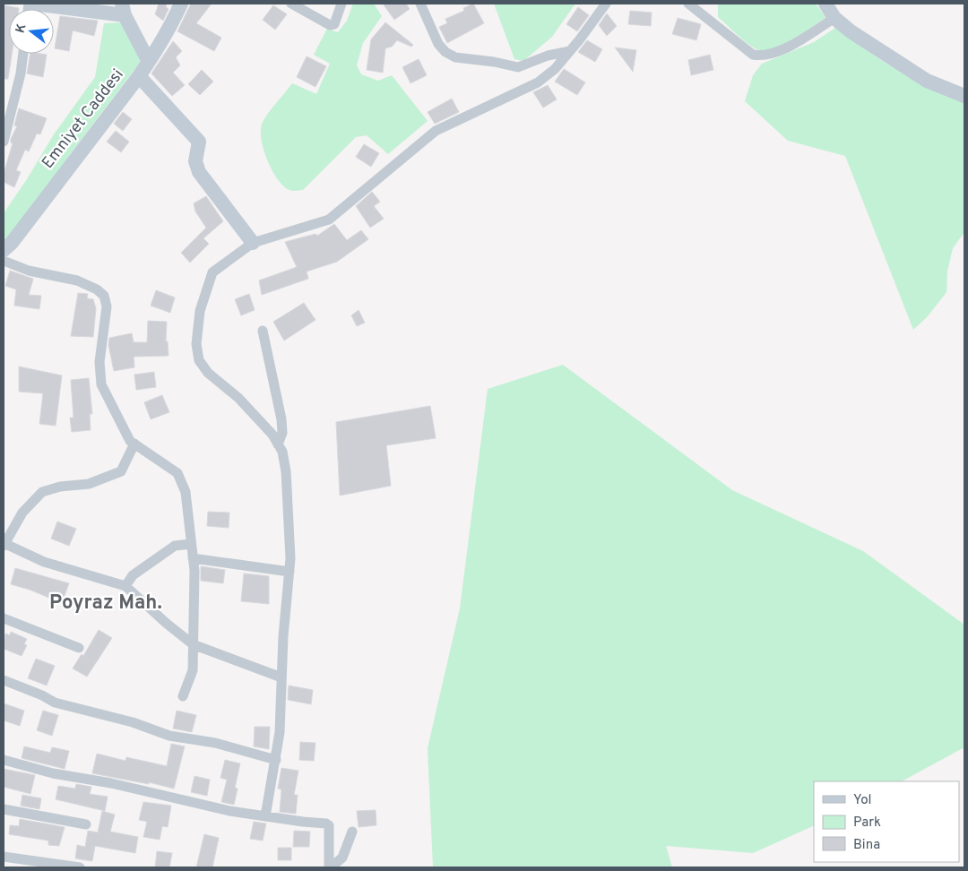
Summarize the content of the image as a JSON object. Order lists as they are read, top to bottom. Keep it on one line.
{"streets":{"street":["Emniyet Caddesi"]},"districts":["Poyraz Mah."],"legend":["Yol","Park","Bina"],"north":"left"}
